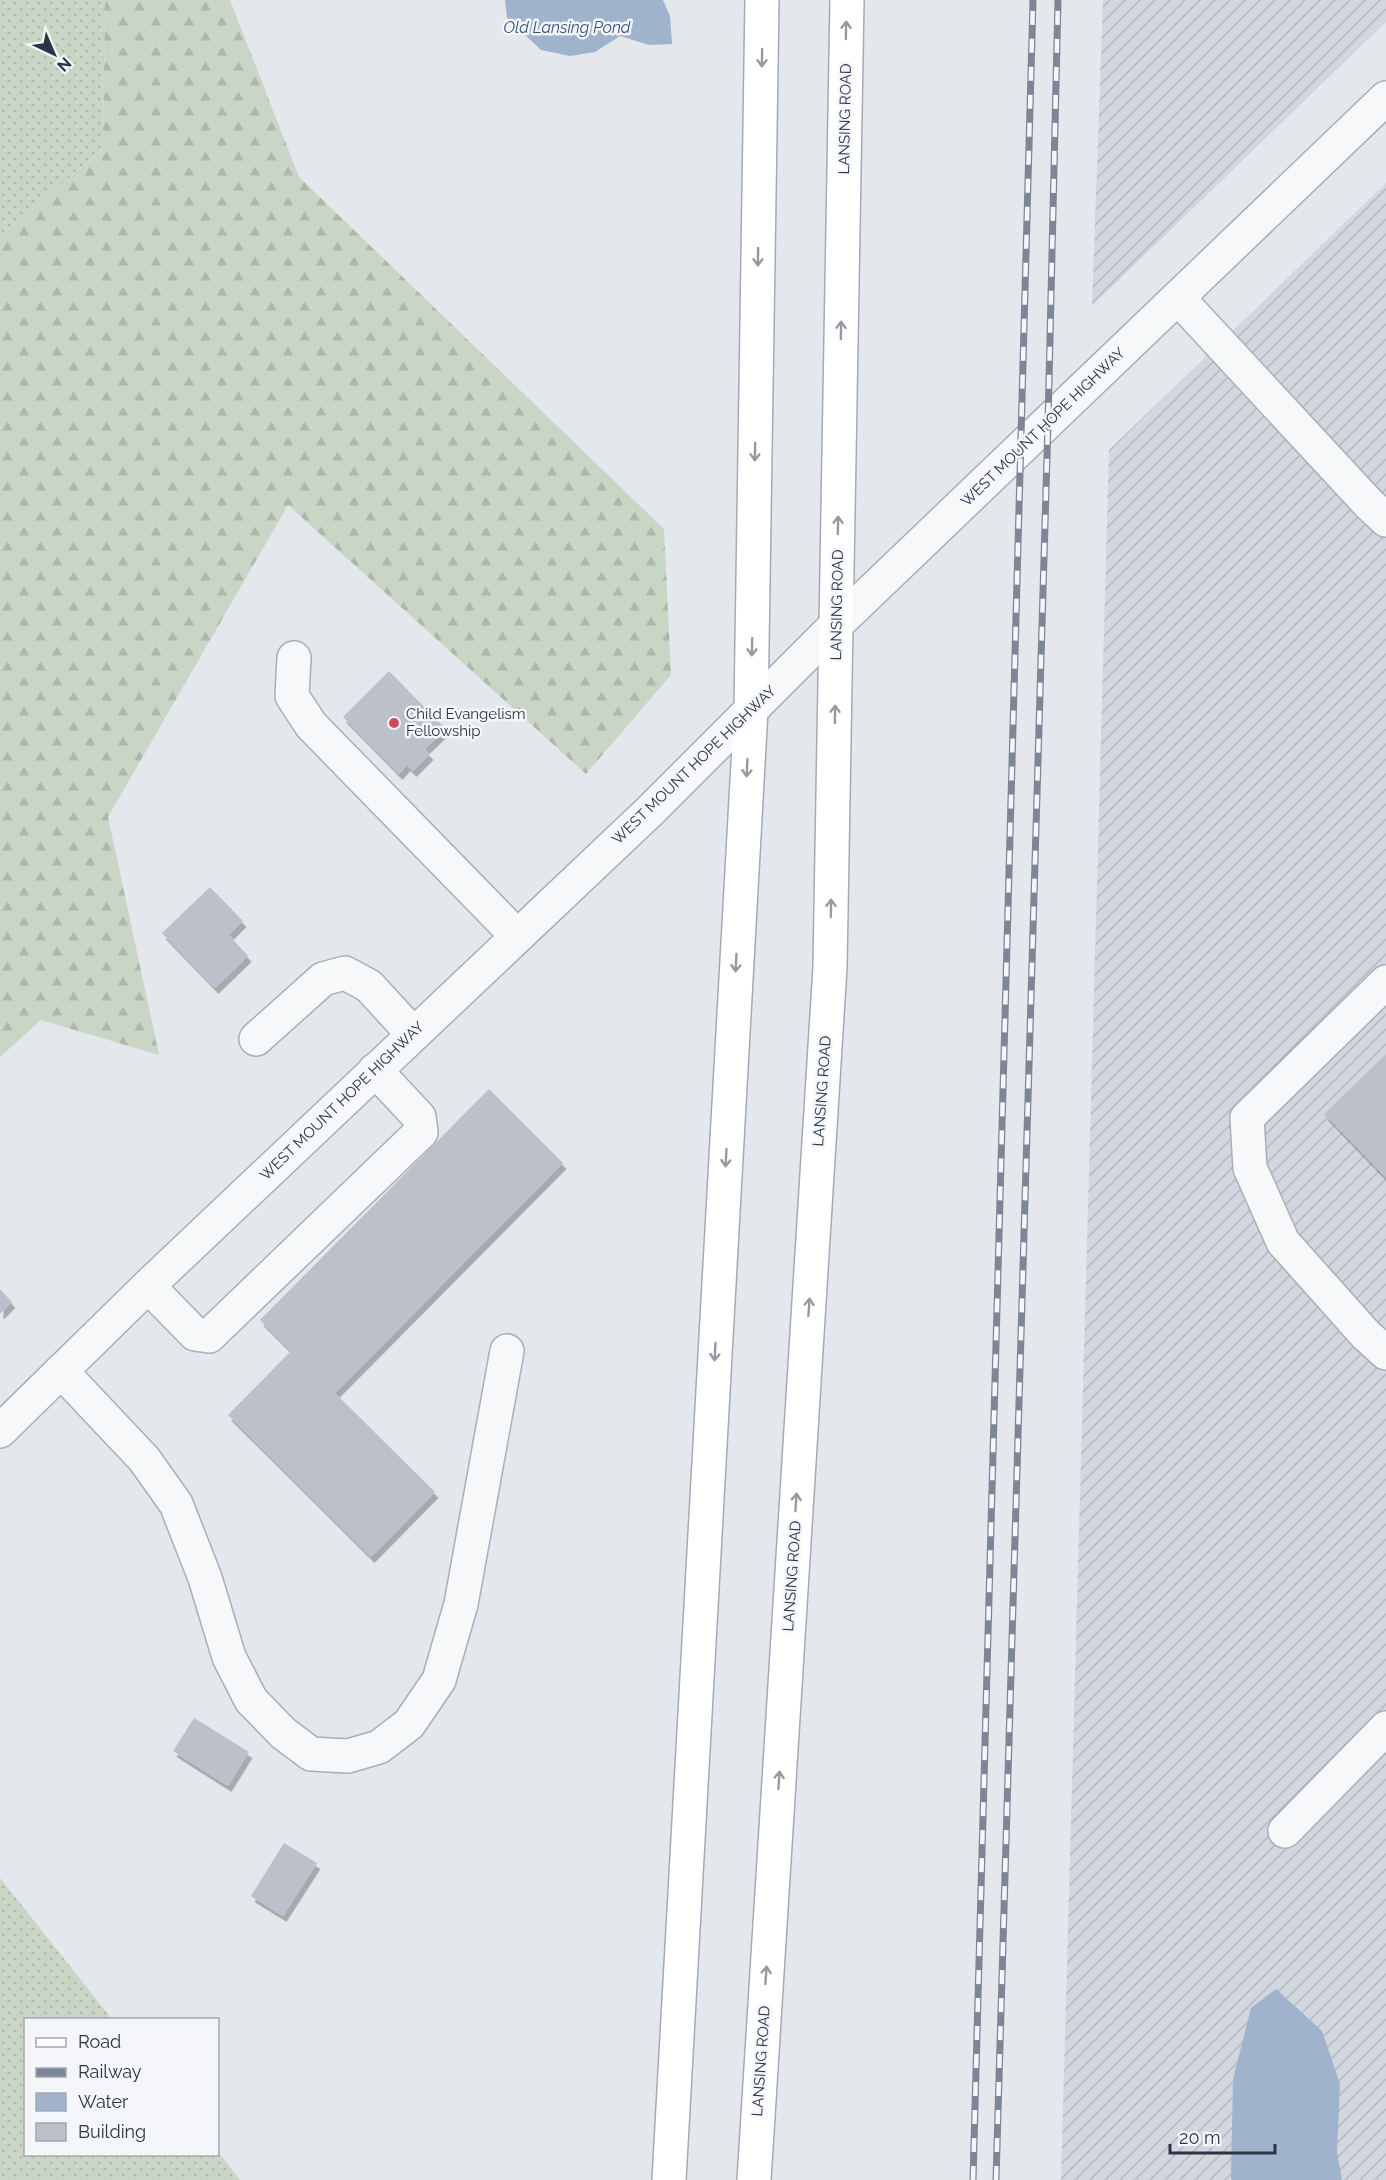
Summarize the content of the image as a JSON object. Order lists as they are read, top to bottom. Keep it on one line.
{"streets":{"main road":["LANSING ROAD"],"street":["WEST MOUNT HOPE HIGHWAY"]},"crossings":[["LANSING ROAD","WEST MOUNT HOPE HIGHWAY"]],"water":["Old Lansing Pond"],"places":["Child Evangelism Fellowship"],"legend":["Road","Railway","Water","Building"],"scale_bar":"20 m","north":"bottom right"}
